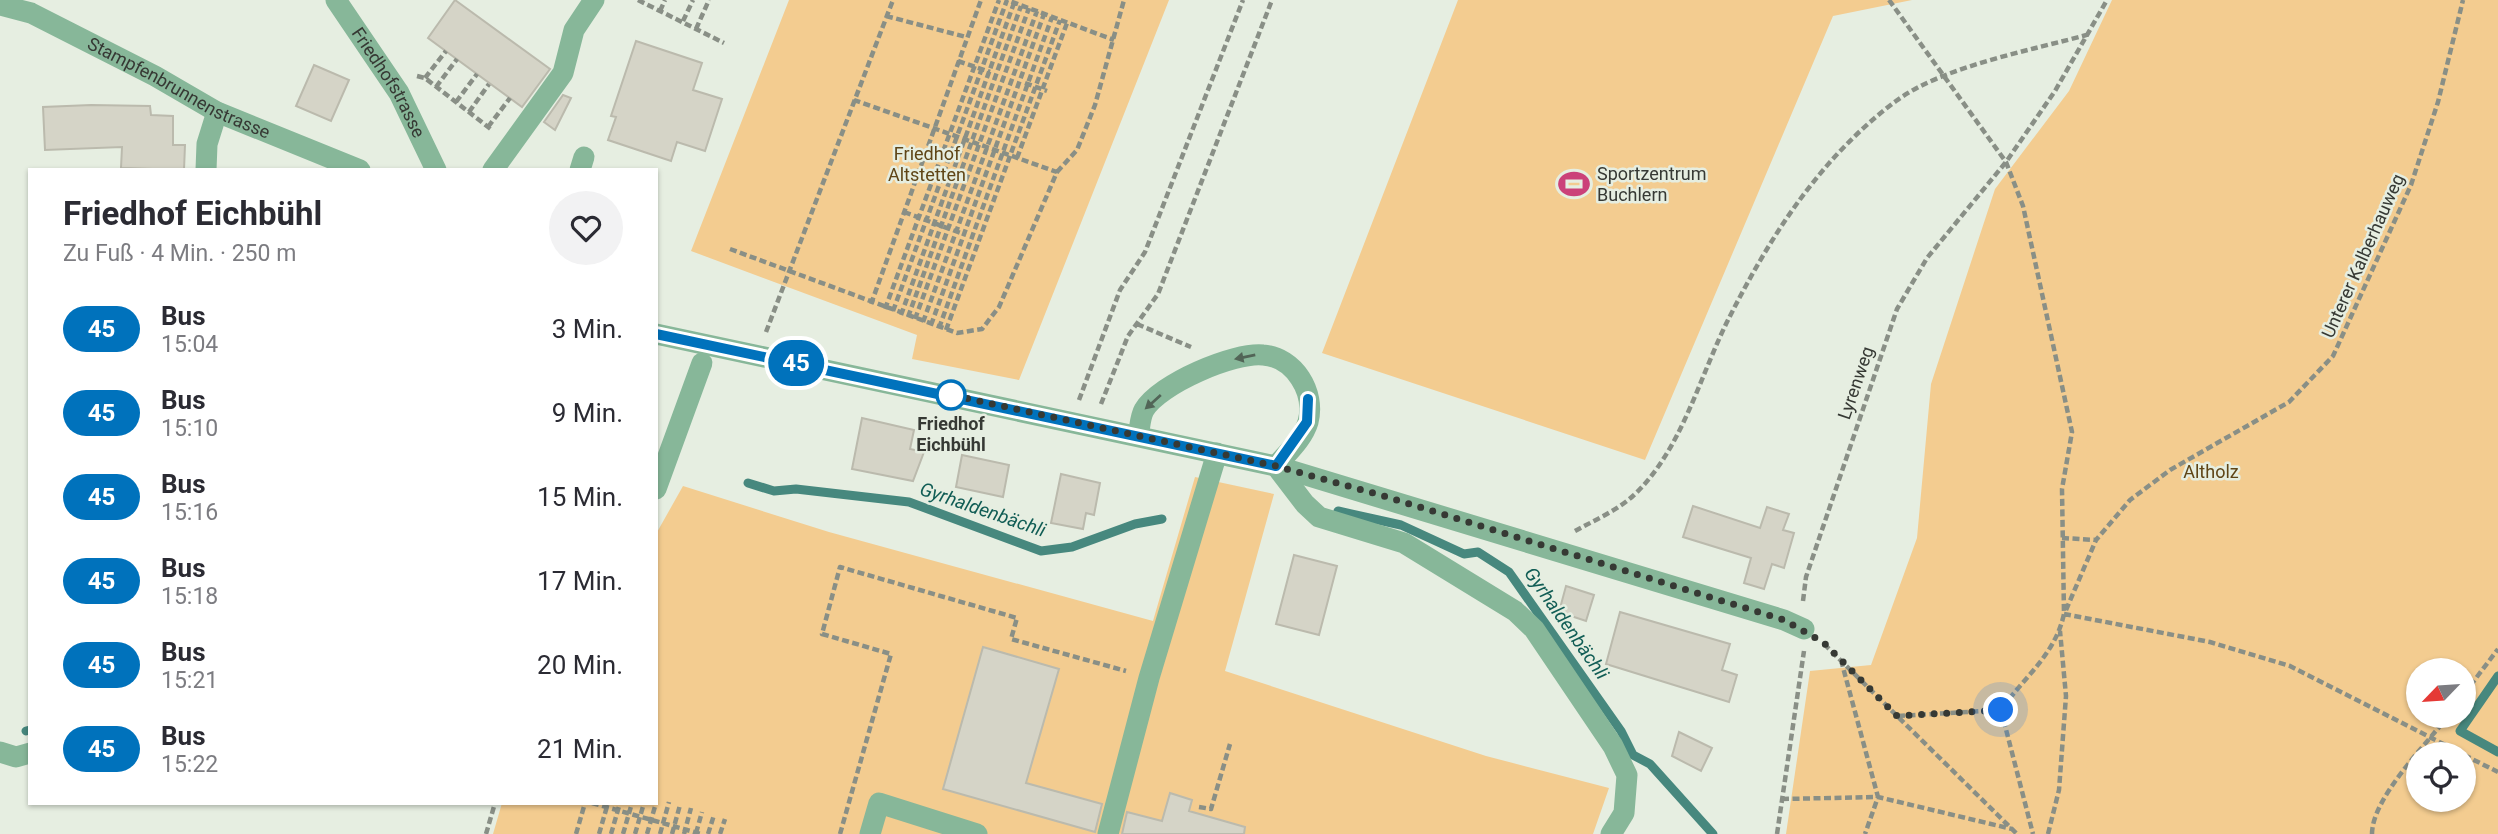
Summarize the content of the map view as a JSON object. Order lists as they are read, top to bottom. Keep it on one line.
{"streets":{"street":["Friedhofstrasse","Stampfenbrunnenstrasse"],"path":["Unterer Kalberhauweg","Lyrenweg"]},"water":["Gyrhaldenbächli"],"parks":["Friedhof Altstetten","Altholz"],"places":{"sports":["Sportzentrum Buchlern"],"other":["Friedhof Eichbühl"]},"lines":["bus line 45"],"north":"bottom left","page":{"on_map":"45","heading":["Friedhof Eichbühl","Zu Fuß · 4 Min. · 250 m"],"list":[{"mark":"45","name":"Bus","note":"15:04","value":"3 Min."},{"mark":"45","name":"Bus","note":"15:10","value":"9 Min."},{"mark":"45","name":"Bus","note":"15:16","value":"15 Min."},{"mark":"45","name":"Bus","note":"15:18","value":"17 Min."},{"mark":"45","name":"Bus","note":"15:21","value":"20 Min."},{"mark":"45","name":"Bus","note":"15:22","value":"21 Min."}]}}
